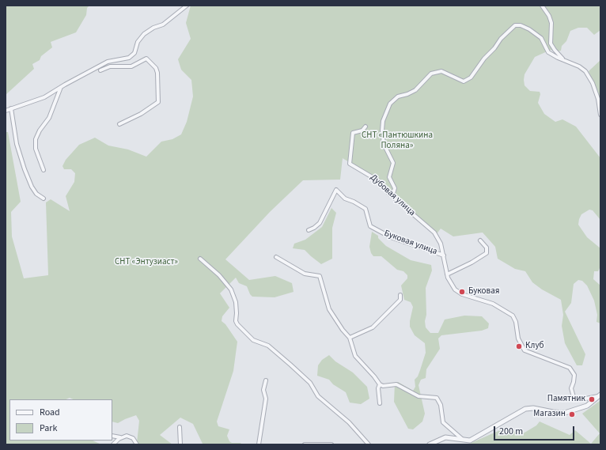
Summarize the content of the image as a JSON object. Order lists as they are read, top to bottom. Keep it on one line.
{"streets":{"street":["Дубовая улица","Буковая улица"]},"crossings":[["Дубовая улица","Буковая улица"]],"parks":["СНТ «Пантюшкина Поляна»","СНТ «Энтузиаст»"],"places":["Буковая","Клуб","Памятник","Магазин"],"legend":["Road","Park"],"scale_bar":"200 m"}
